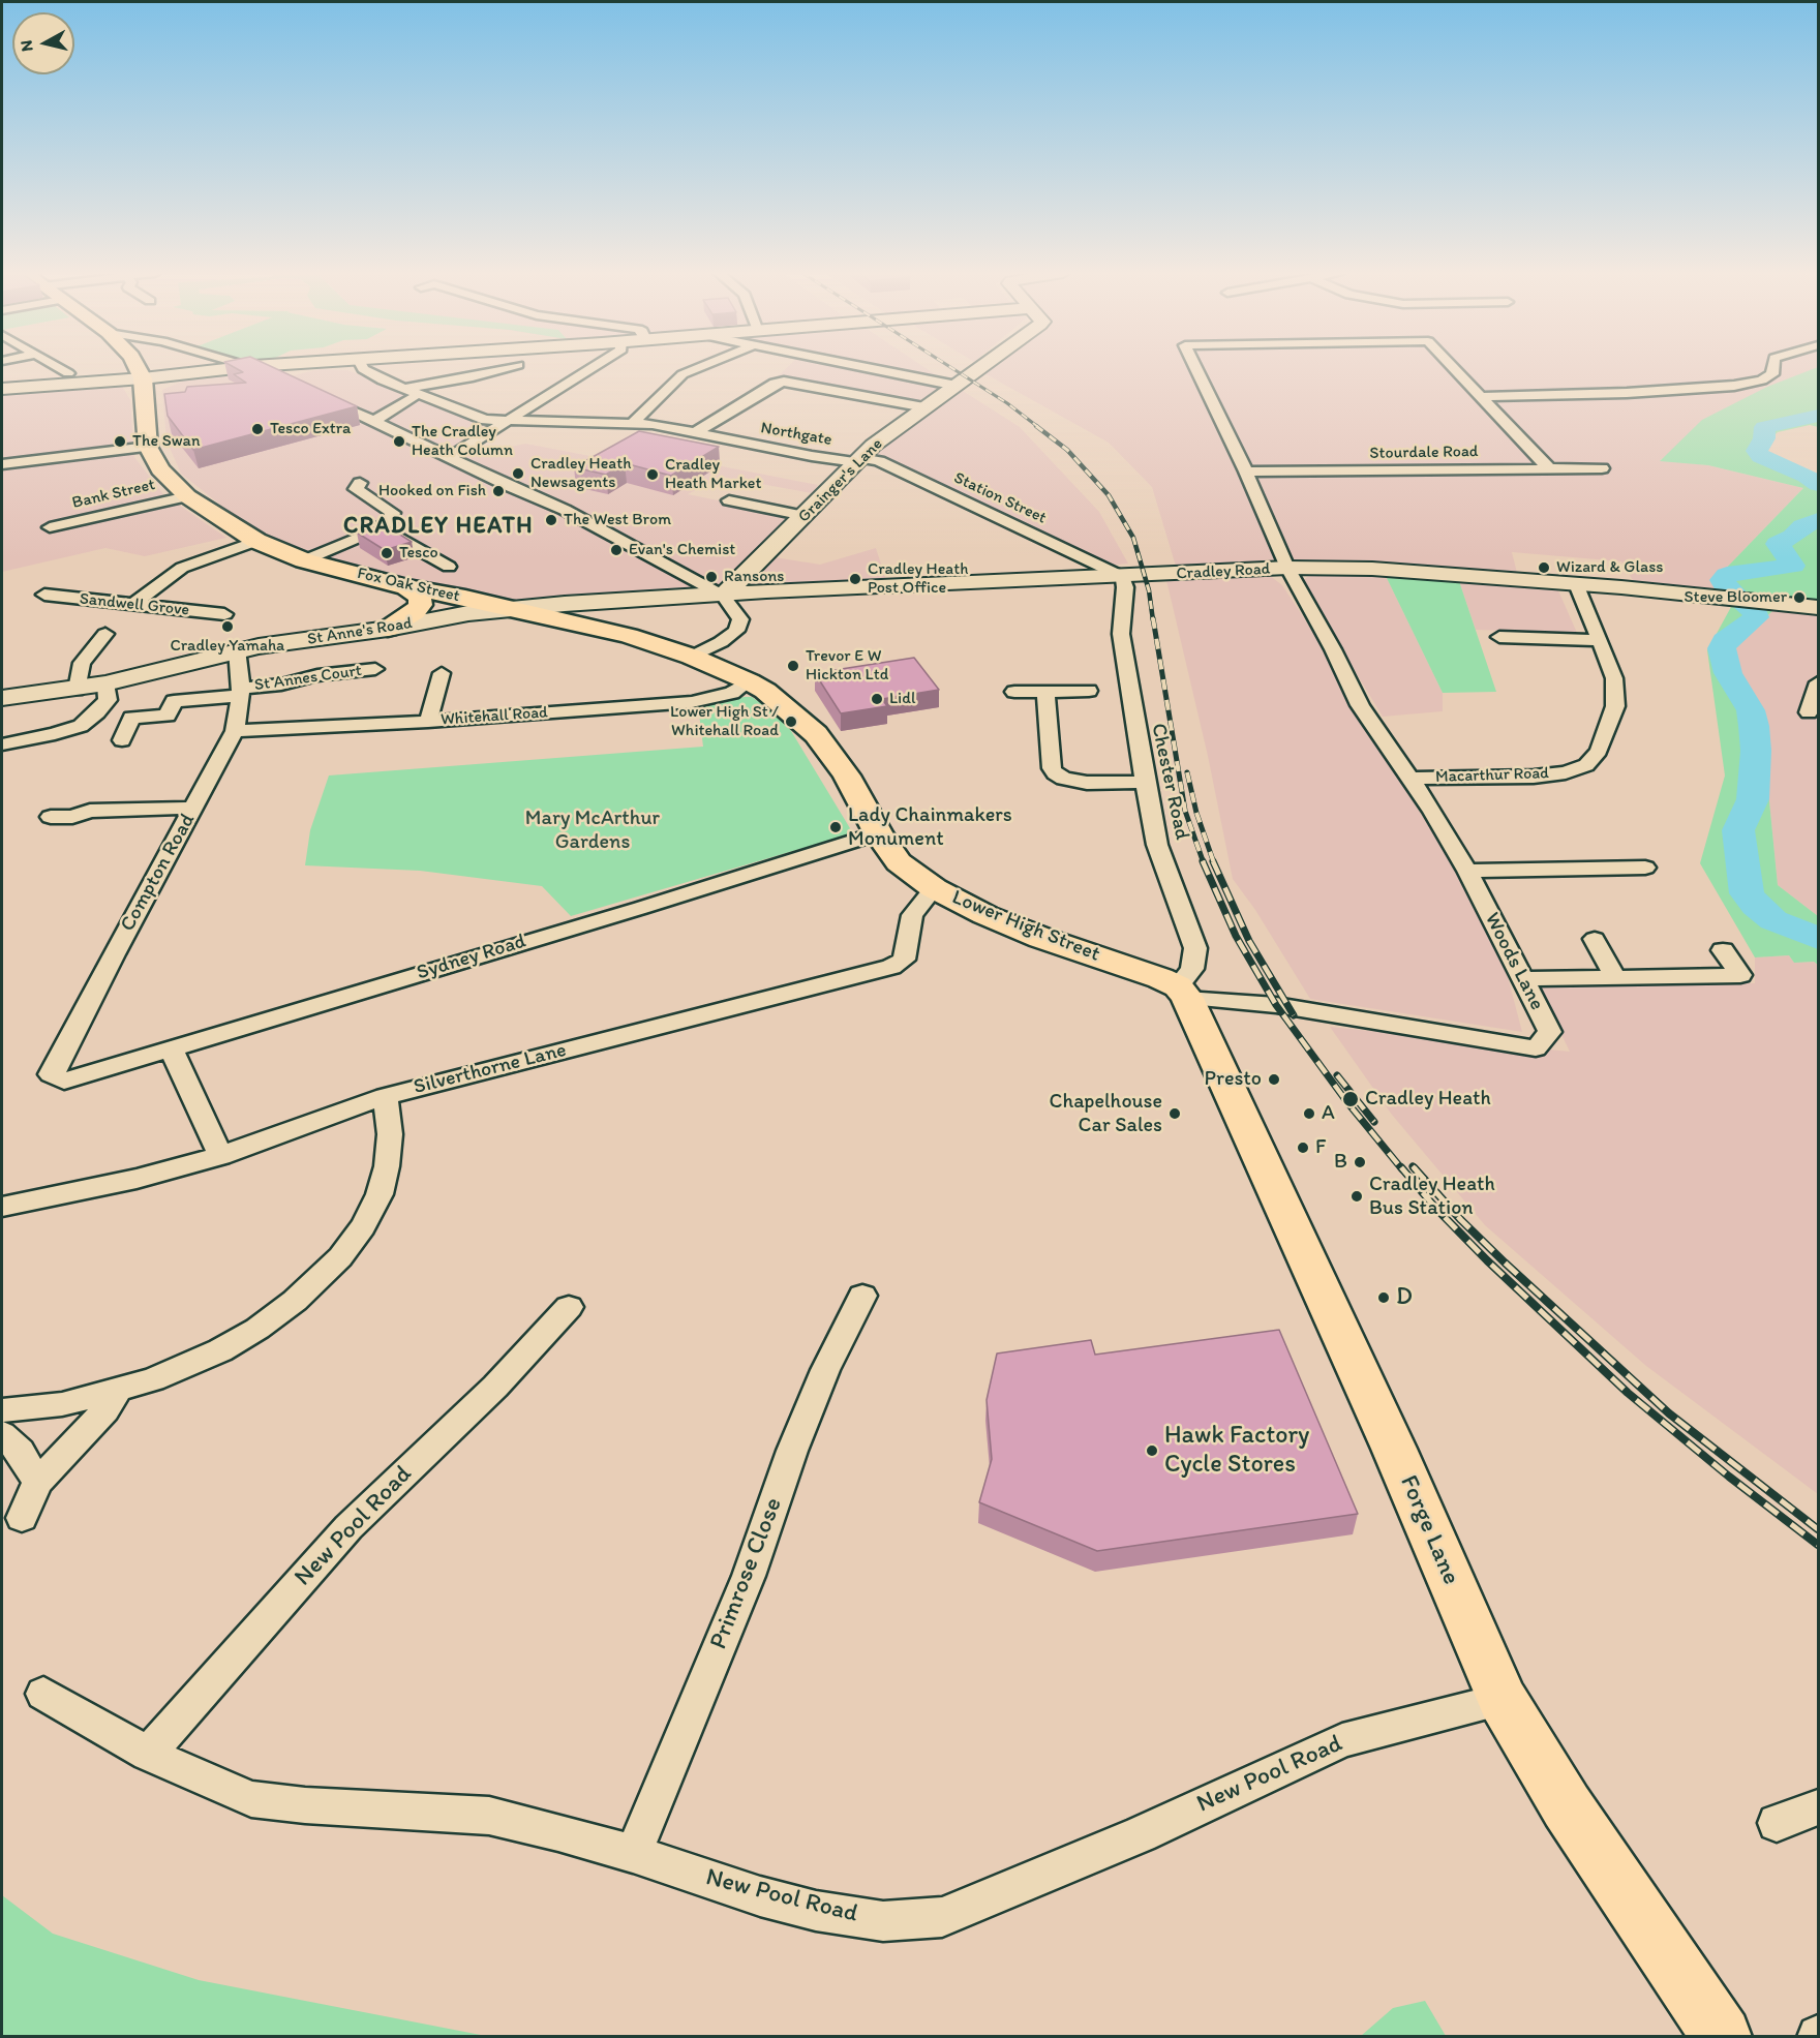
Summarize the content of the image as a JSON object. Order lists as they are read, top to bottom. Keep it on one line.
{"streets":{"main road":["Grainger's Lane","Cradley Road","Fox Oak Street","St Anne's Road","Lower High Street","Forge Lane"],"street":["Northgate","Stourdale Road","Bank Street","Station Street","Sandwell Grove","St Annes Court","Whitehall Road","Macarthur Road","Chester Road","Compton Road","Sydney Road","Woods Lane","Silverthorne Lane","New Pool Road","Primrose Close"]},"crossings":[["Northgate","Grainger's Lane"],["Northgate","Station Street"],["Stourdale Road","Woods Lane"],["Grainger's Lane","Station Street"],["Grainger's Lane","Cradley Road"],["Grainger's Lane","St Anne's Road"],["Bank Street","Fox Oak Street"],["Station Street","Cradley Road"],["Station Street","Chester Road"],["Cradley Road","St Anne's Road"],["Cradley Road","Macarthur Road"],["Cradley Road","Chester Road"],["Cradley Road","Woods Lane"],["Fox Oak Street","St Anne's Road"],["Fox Oak Street","Whitehall Road"],["Fox Oak Street","Lower High Street"],["St Anne's Road","Compton Road"],["St Annes Court","Compton Road"],["Whitehall Road","Compton Road"],["Whitehall Road","Lower High Street"],["Macarthur Road","Woods Lane"],["Chester Road","Lower High Street"],["Chester Road","Woods Lane"],["Chester Road","Forge Lane"],["Compton Road","Sydney Road"],["Lower High Street","Sydney Road"],["Lower High Street","Woods Lane"],["Lower High Street","Silverthorne Lane"],["Lower High Street","Forge Lane"],["Woods Lane","Forge Lane"],["New Pool Road","Forge Lane"],["New Pool Road","Primrose Close"]],"districts":["CRADLEY HEATH"],"parks":["Mary McArthur Gardens"],"places":["Tesco Extra","The Swan","The Cradley Heath Column","Cradley Heath Newsagents","Cradley Heath Market","Hooked on Fish","The West Brom","Evan's Chemist","Tesco","Wizard & Glass","Ransons","Cradley Heath Post Office","Steve Bloomer","Cradley Yamaha","Trevor E W Hickton Ltd","Lidl","Lower High St / Whitehall Road","Lady Chainmakers Monument","Presto","Cradley Heath","Chapelhouse Car Sales","A","F","B","Cradley Heath Bus Station","D","Hawk Factory Cycle Stores"],"north":"left"}
